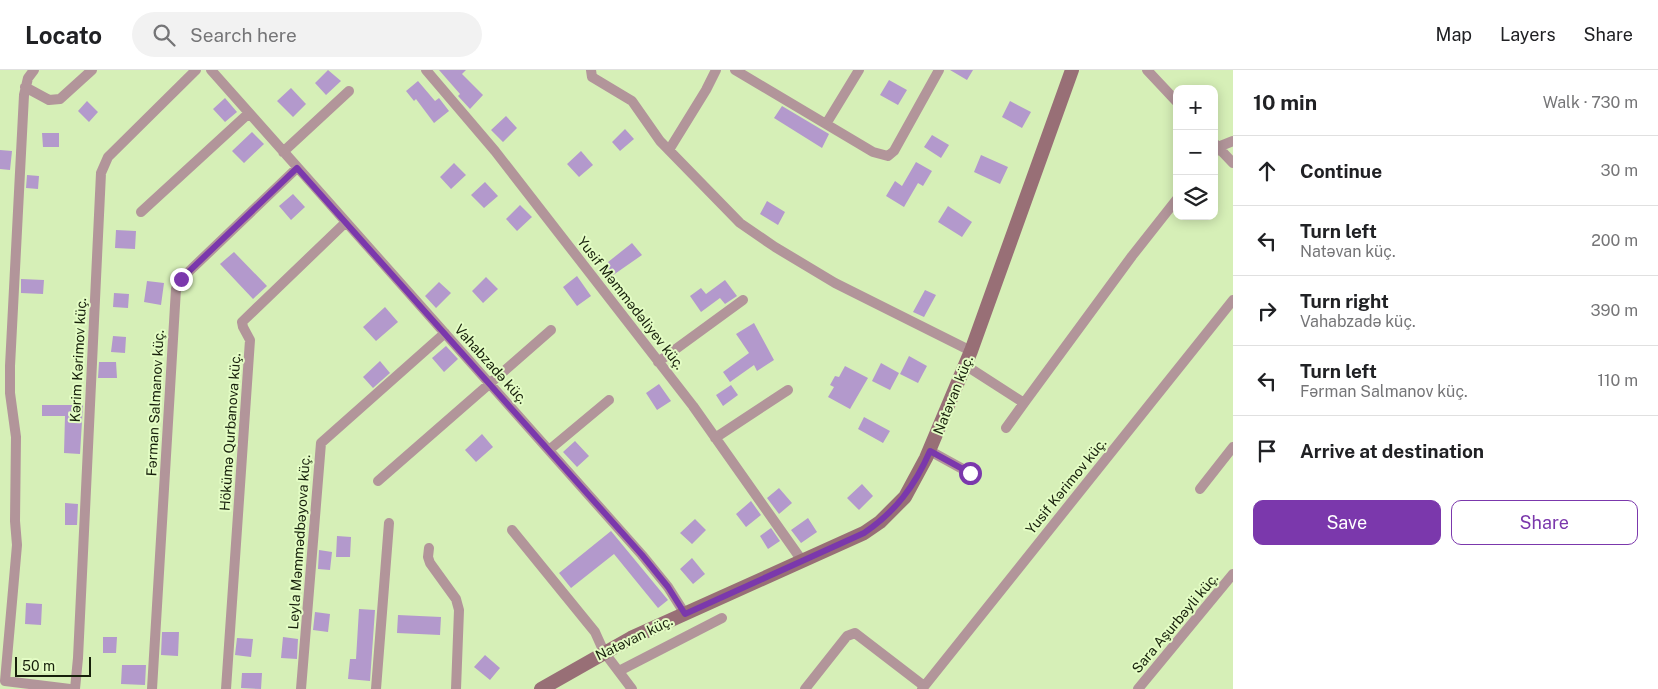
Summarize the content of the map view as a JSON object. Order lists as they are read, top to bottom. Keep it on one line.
{"streets":{"street":["Yusif Məmmədəliyev küç.","Kərim Kərimov küç.","Vahabzadə küç.","Natəvan küç.","Fərman Salmanov küç.","Hökümə Qurbanova küç.","Yusif Kərimov küç.","Leyla Məmmədbəyova küç.","Sara Aşurbəyli küç."]},"crossings":[["Yusif Məmmədəliyev küç.","Natəvan küç."],["Vahabzadə küç.","Natəvan küç."],["Vahabzadə küç.","Fərman Salmanov küç."],["Vahabzadə küç.","Hökümə Qurbanova küç."],["Vahabzadə küç.","Leyla Məmmədbəyova küç."]],"scale_bar":"50 m","page":{"header":"Locato","search":"Search here","nav":["Map","Layers","Share"],"heading":["10 min","Walk · 730 m"],"map_buttons":["+","−"],"list":[["Continue","30 m"],["Turn left","Natəvan küç.","200 m"],["Turn right","Vahabzadə küç.","390 m"],["Turn left","Fərman Salmanov küç.","110 m"],"Arrive at destination"],"buttons":["Save","Share"],"scale":"50 m"}}
